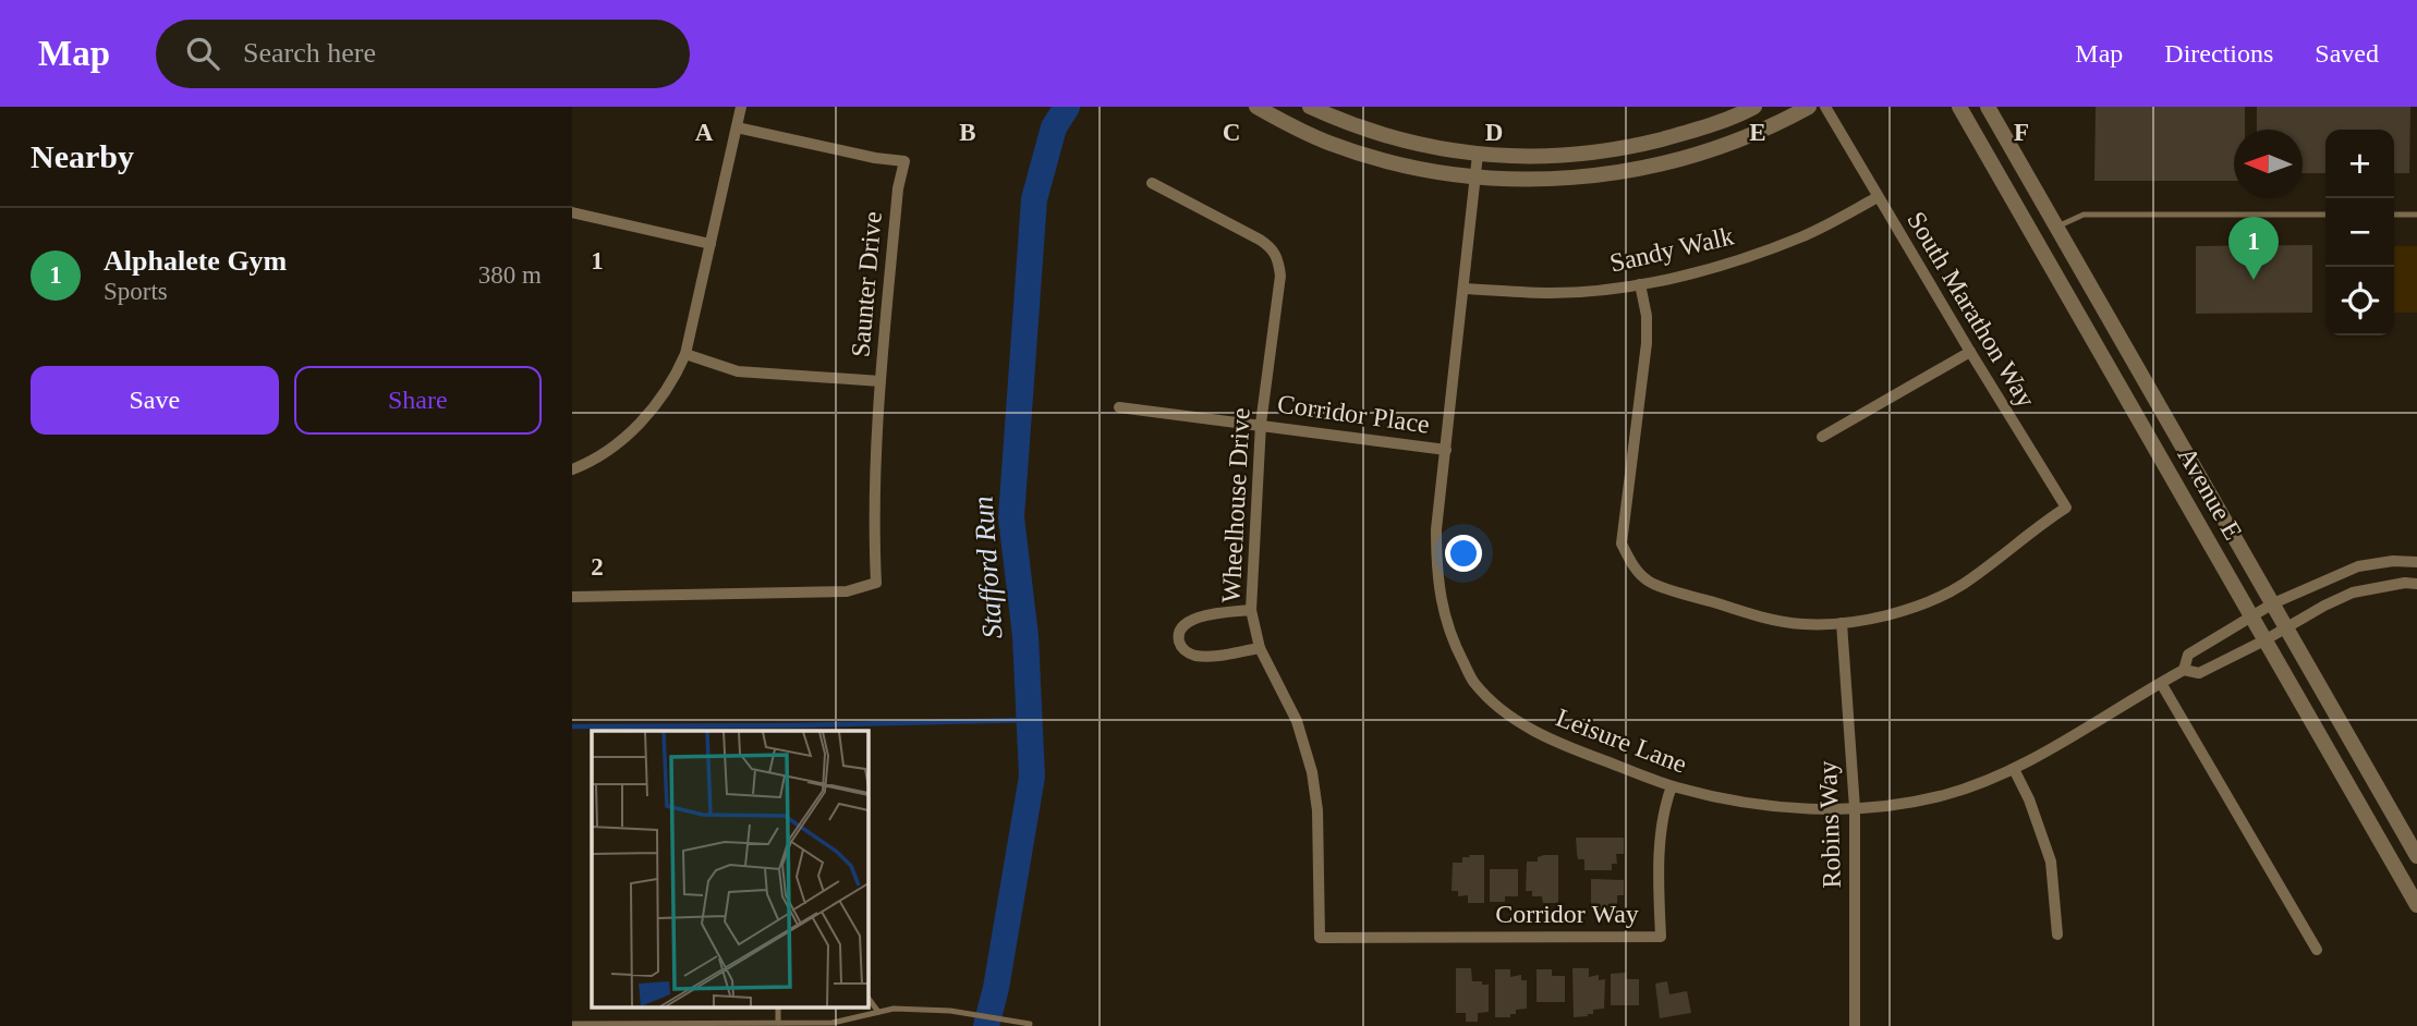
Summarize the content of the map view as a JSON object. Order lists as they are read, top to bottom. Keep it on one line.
{"streets":{"street":["Sandy Walk","Saunter Drive","South Marathon Way","Corridor Place","Avenue E","Wheelhouse Drive","Leisure Lane","Robins Way","Corridor Way"]},"crossings":[["Sandy Walk","South Marathon Way"],["Sandy Walk","Leisure Lane"],["South Marathon Way","Robins Way"],["Corridor Place","Wheelhouse Drive"],["Corridor Place","Leisure Lane"],["Avenue E","Leisure Lane"],["Wheelhouse Drive","Corridor Way"],["Leisure Lane","Robins Way"],["Leisure Lane","Corridor Way"]],"water":["Stafford Run"],"north":"left","page":{"header":"Map","search":"Search here","nav":["Map","Directions","Saved"],"heading":"Nearby","map_buttons":["+","−"],"list":[{"mark":"1","name":"Alphalete Gym","note":"Sports","value":"380 m"}],"pins":"1","buttons":["Save","Share"]},"grid":{"columns":["A","B","C","D","E","F"],"rows":["1","2"]}}
